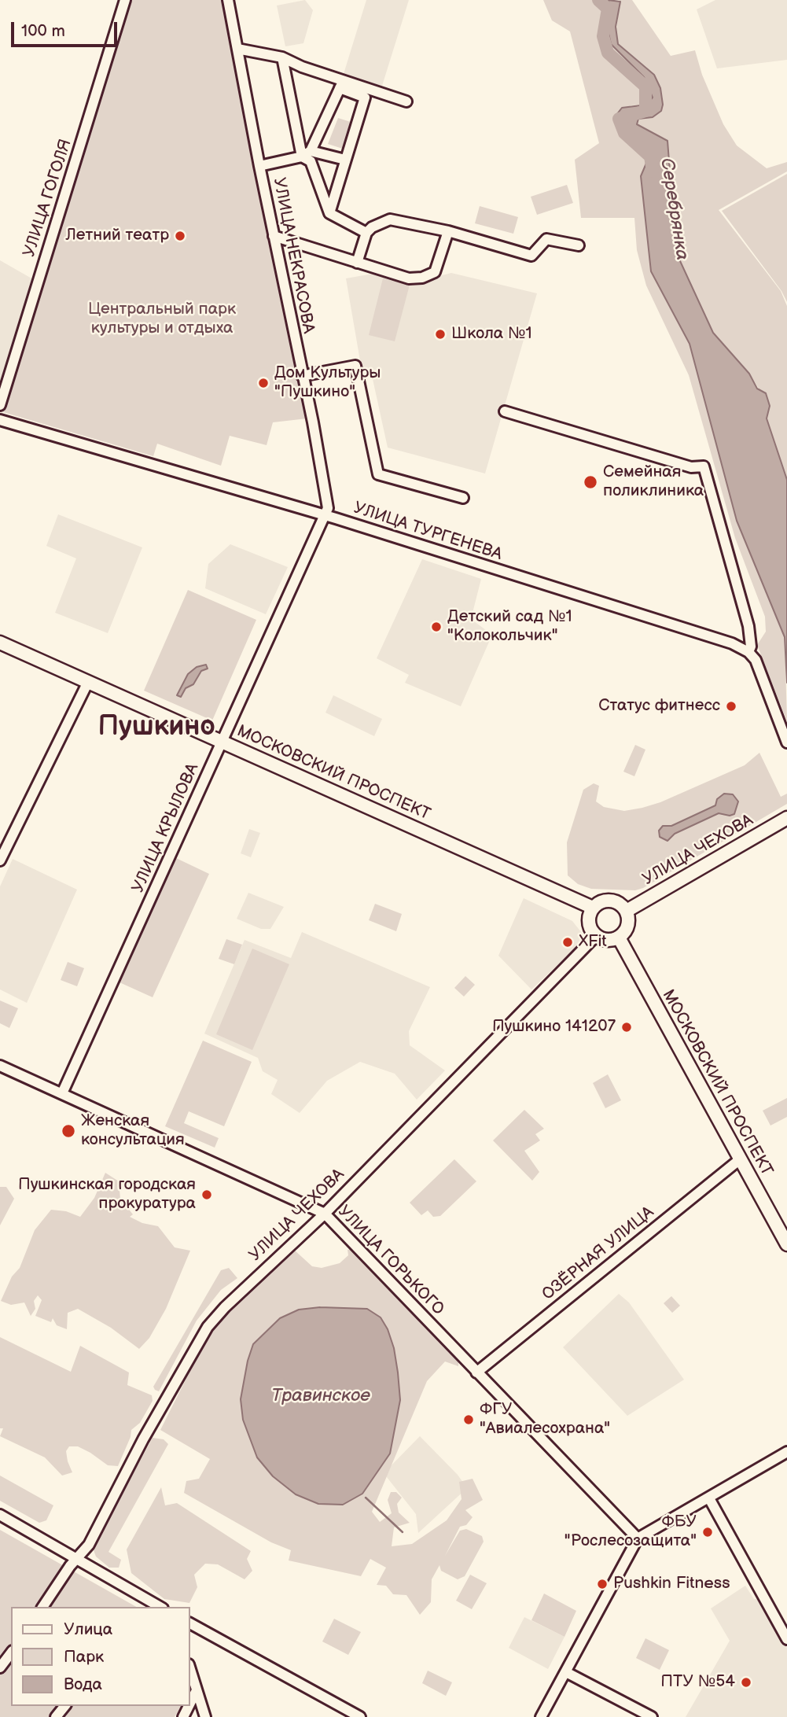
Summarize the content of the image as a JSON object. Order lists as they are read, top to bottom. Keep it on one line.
{"streets":{"main road":["МОСКОВСКИЙ ПРОСПЕКТ","УЛИЦА ЧЕХОВА"],"street":["УЛИЦА ГОГОЛЯ","УЛИЦА НЕКРАСОВА","УЛИЦА ТУРГЕНЕВА","УЛИЦА КРЫЛОВА","ОЗЁРНАЯ УЛИЦА","УЛИЦА ГОРЬКОГО"]},"crossings":[["УЛИЦА НЕКРАСОВА","УЛИЦА ТУРГЕНЕВА"],["УЛИЦА НЕКРАСОВА","УЛИЦА КРЫЛОВА"],["УЛИЦА ТУРГЕНЕВА","УЛИЦА КРЫЛОВА"],["МОСКОВСКИЙ ПРОСПЕКТ","УЛИЦА КРЫЛОВА"],["МОСКОВСКИЙ ПРОСПЕКТ","УЛИЦА ЧЕХОВА"],["МОСКОВСКИЙ ПРОСПЕКТ","ОЗЁРНАЯ УЛИЦА"],["УЛИЦА КРЫЛОВА","УЛИЦА ГОРЬКОГО"],["УЛИЦА ЧЕХОВА","УЛИЦА ГОРЬКОГО"],["ОЗЁРНАЯ УЛИЦА","УЛИЦА ГОРЬКОГО"]],"districts":["Пушкино"],"water":["Серебрянка","Травинское"],"parks":["Центральный парк культуры и отдыха"],"places":["Летний театр","Школа №1","Дом Культуры \"Пушкино\"","Семейная поликлиника","Детский сад №1 \"Колокольчик\"","Статус фитнесс","XFit","Пушкино 141207","Женская консультация","Пушкинская городская прокуратура","ФГУ \"Авиалесохрана\"","ФБУ \"Рослесозащита\"","Pushkin Fitness","ПТУ №54"],"legend":["Улица","Парк","Вода"],"scale_bar":"100 m"}
